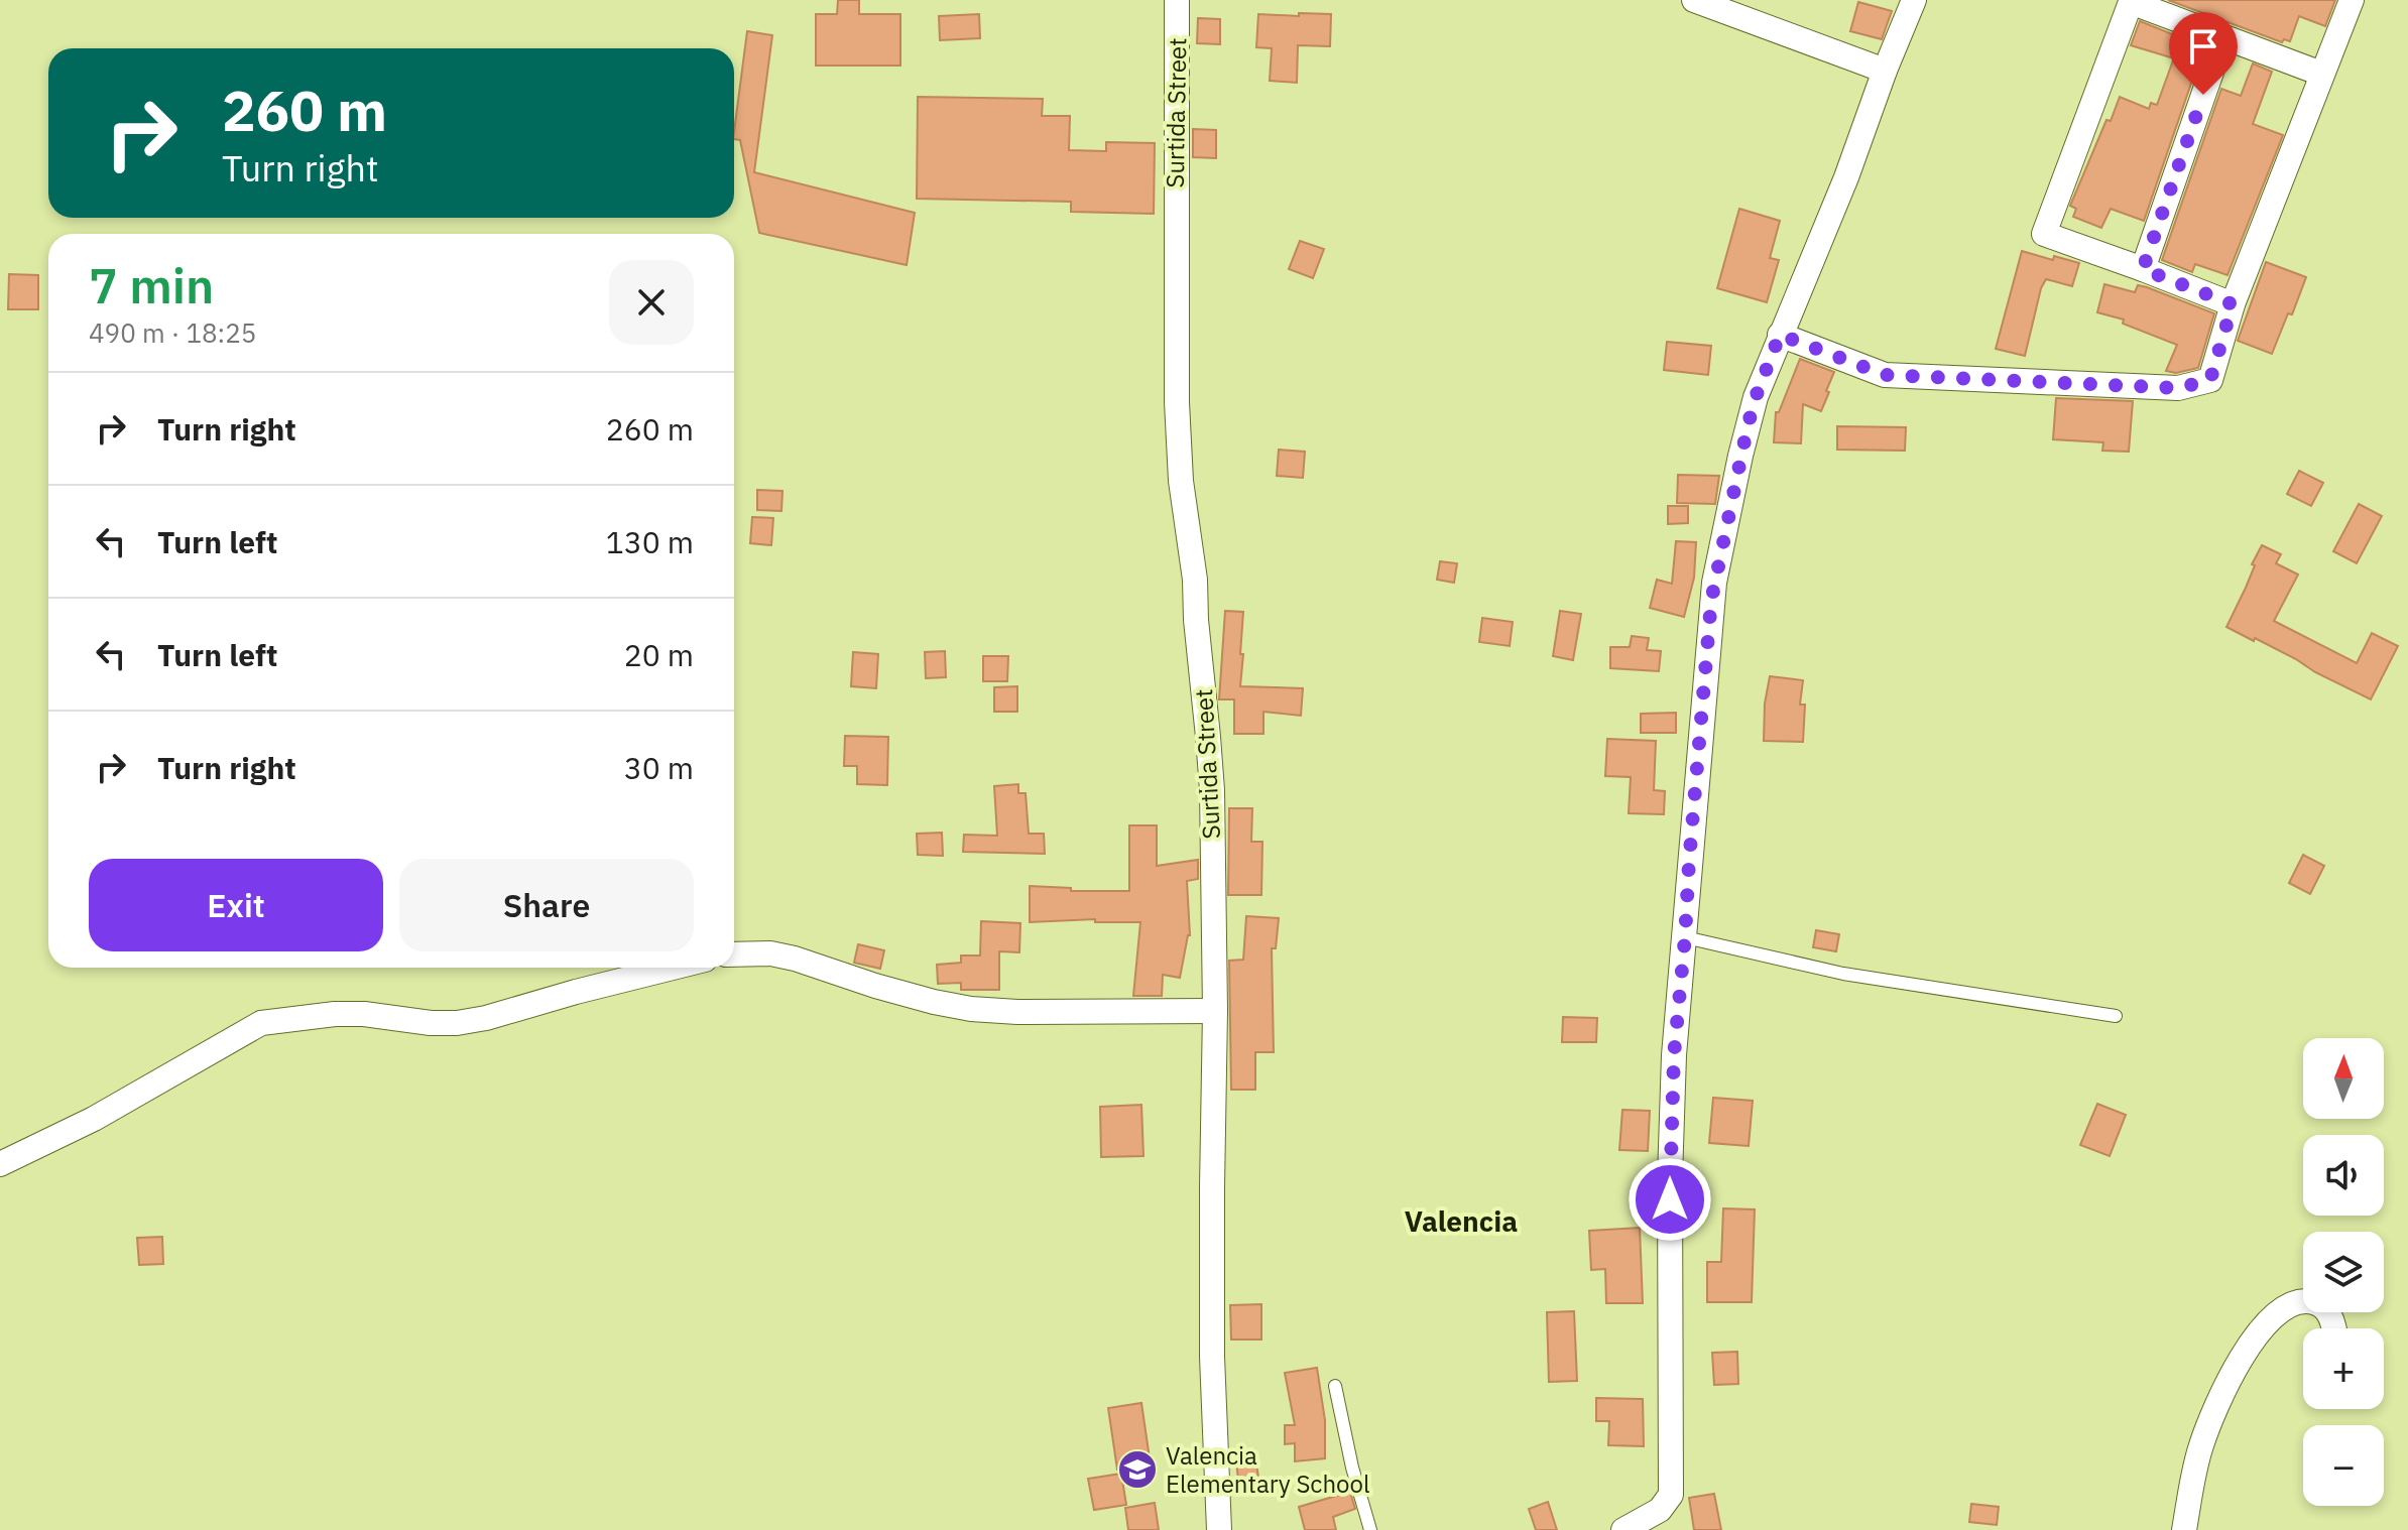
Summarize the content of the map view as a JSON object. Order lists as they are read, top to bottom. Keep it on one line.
{"streets":{"street":["Surtida Street"]},"districts":["Valencia"],"places":{"school or university":["Valencia Elementary School"]},"north":"top","page":{"turn":["260 m","Turn right"],"heading":["7 min","490 m · 18:25"],"list":[{"name":"Turn right","value":"260 m"},{"name":"Turn left","value":"130 m"},{"name":"Turn left","value":"20 m"},{"name":"Turn right","value":"30 m"}],"buttons":["Exit","Share"],"map_buttons":["+","−"]}}
